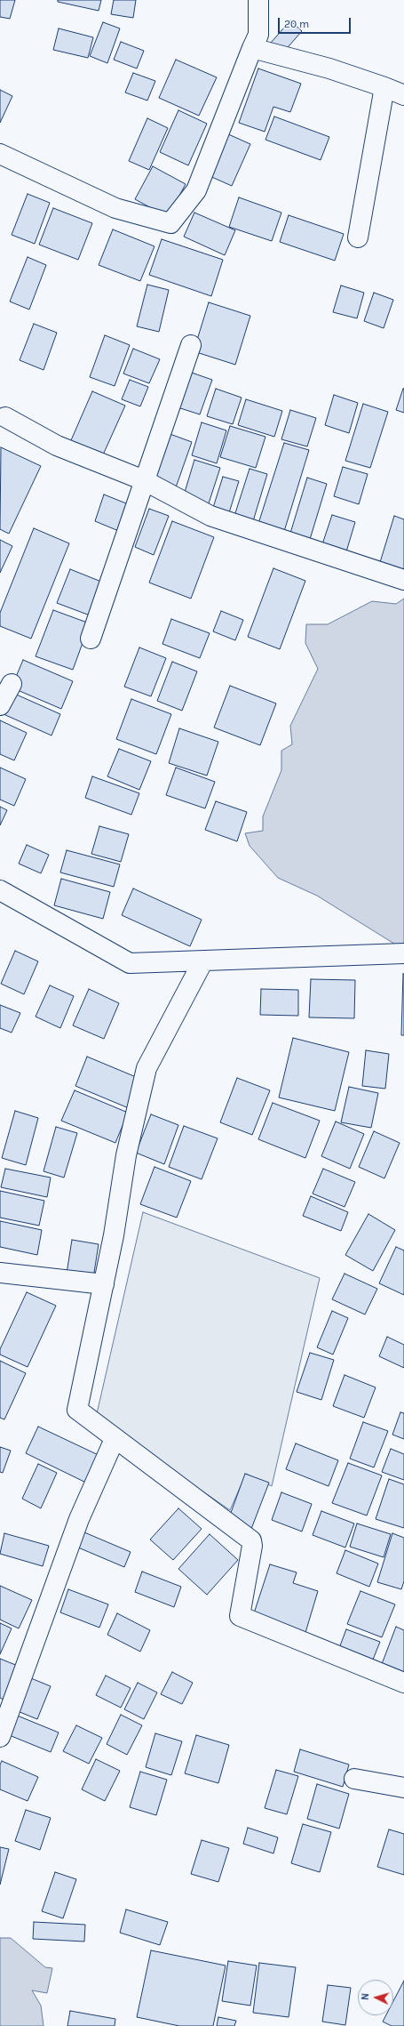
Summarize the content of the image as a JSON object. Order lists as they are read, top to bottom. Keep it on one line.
{"scale_bar":"20 m","north":"left"}
